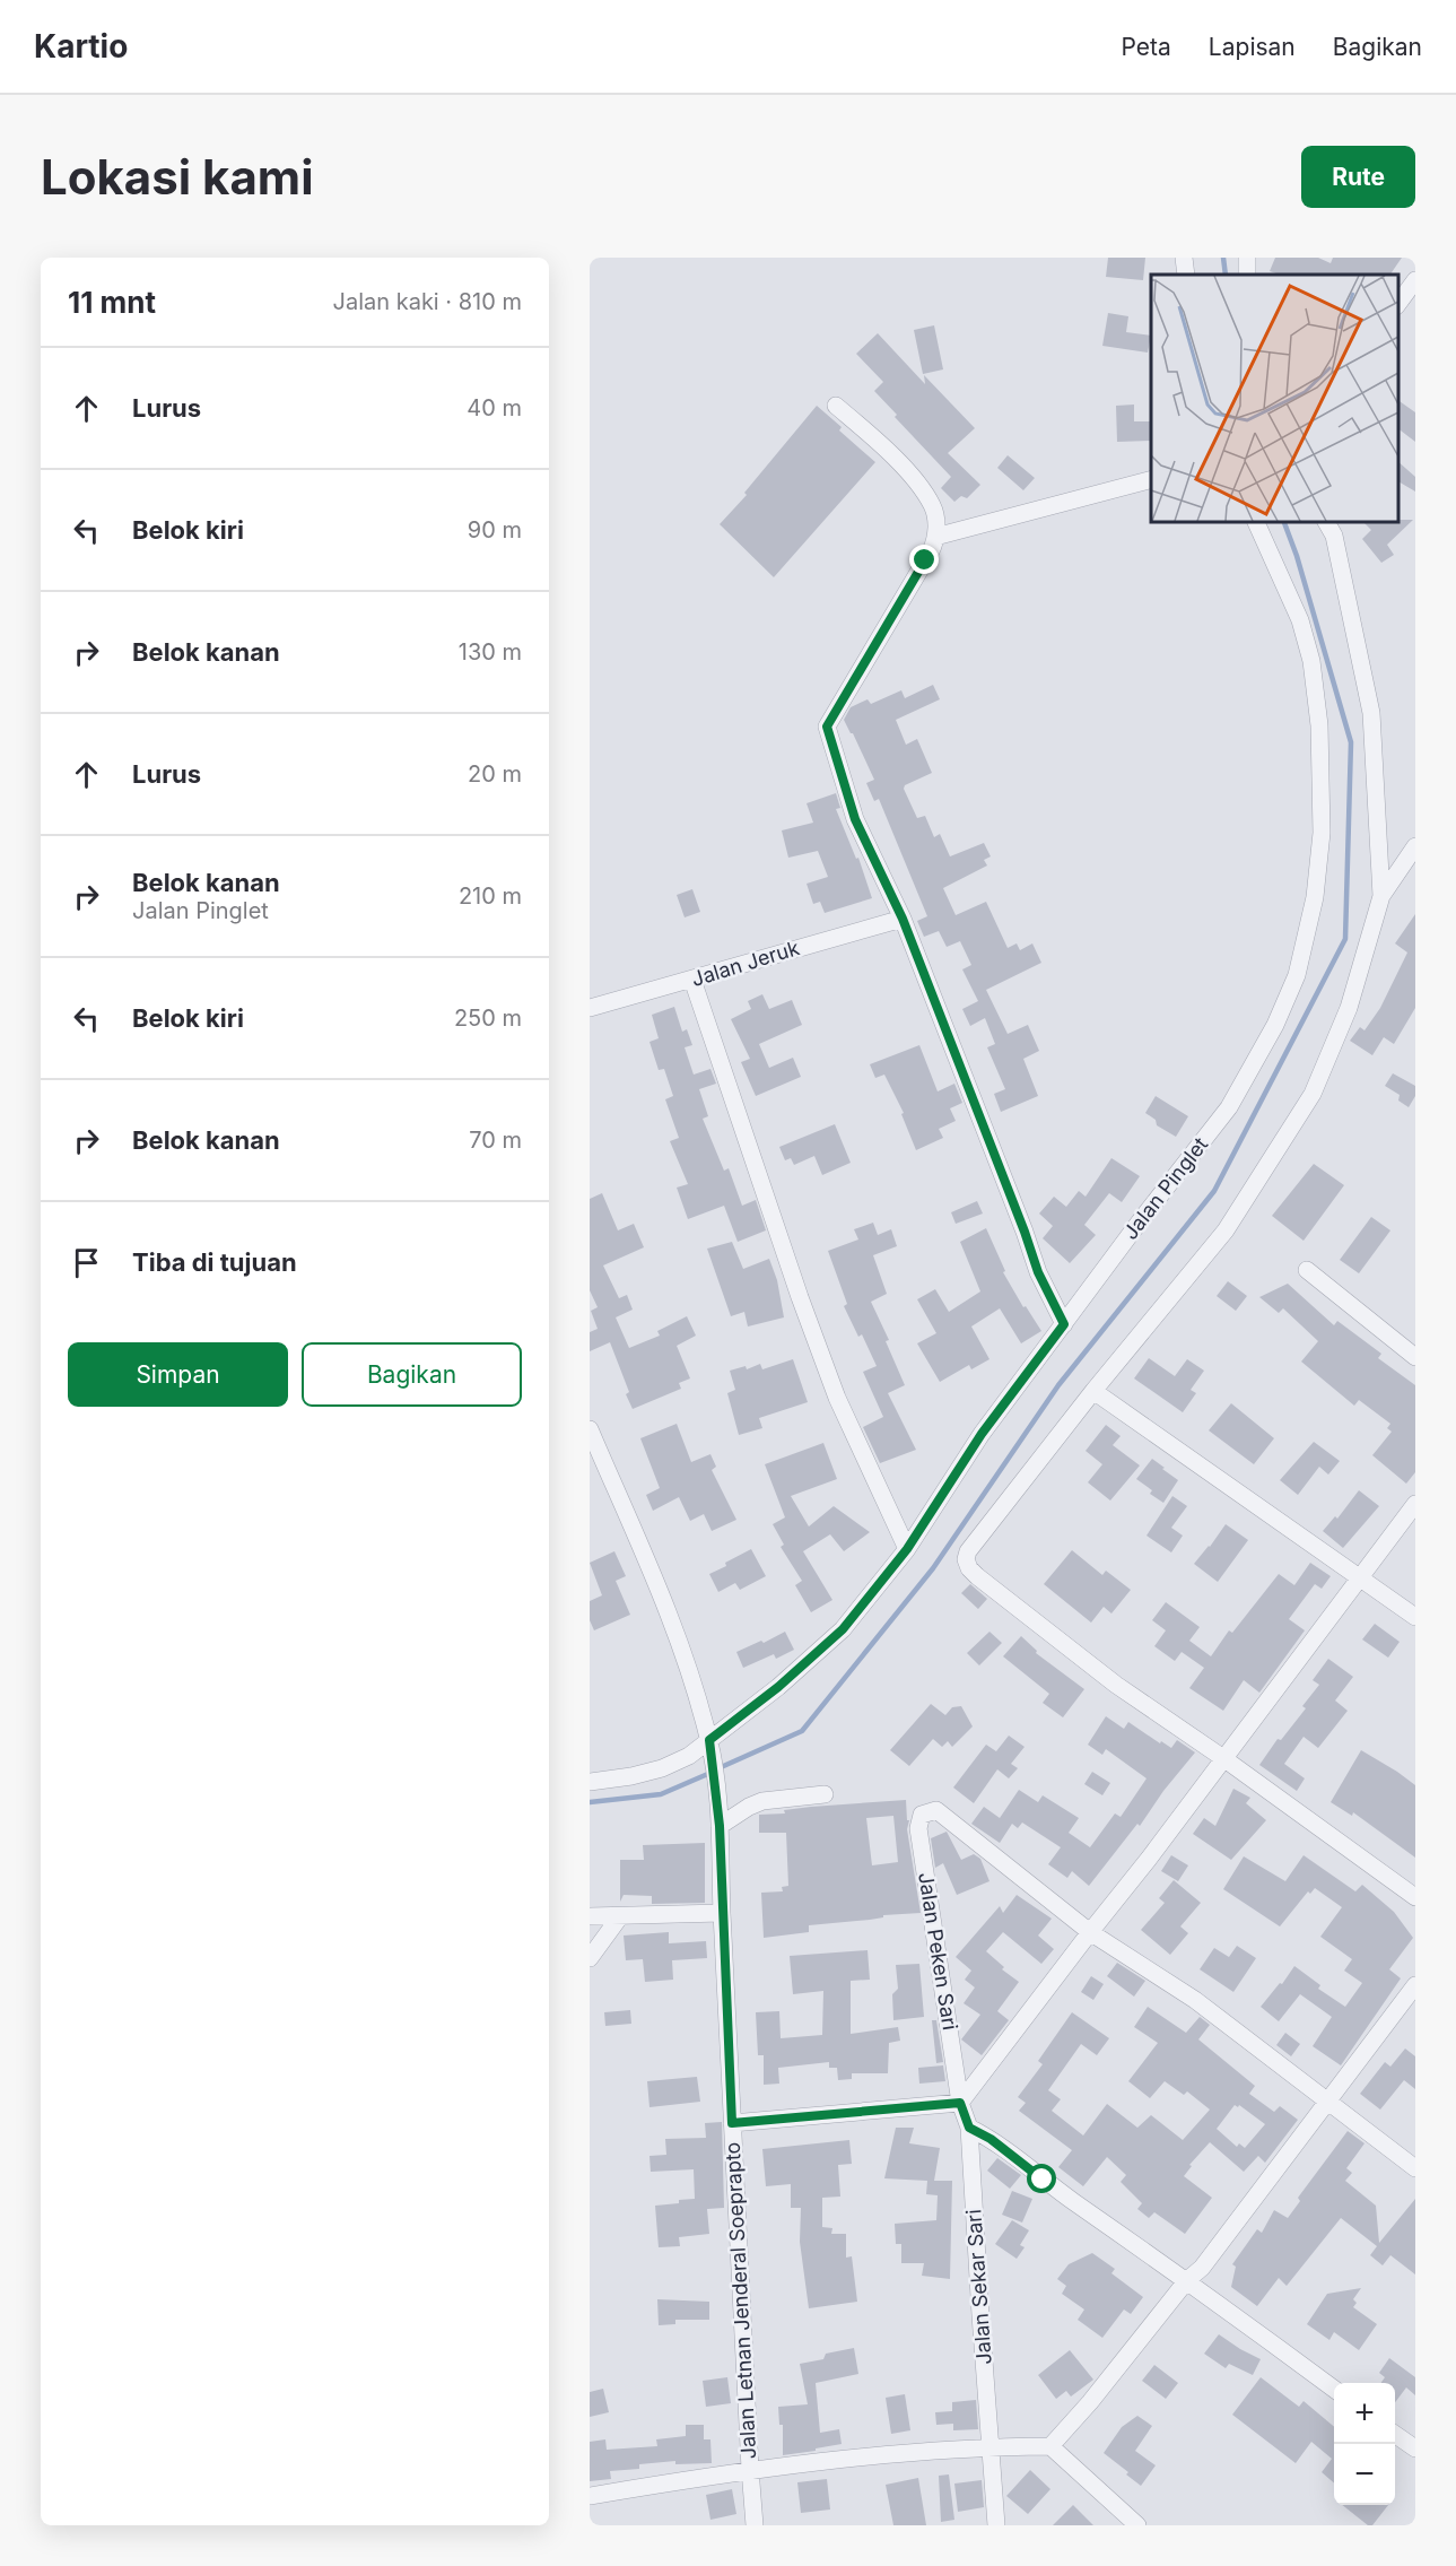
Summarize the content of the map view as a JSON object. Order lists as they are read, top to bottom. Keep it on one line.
{"streets":{"street":["Jalan Jeruk","Jalan Pinglet","Jalan Peken Sari","Jalan Sekar Sari","Jalan Letnan Jenderal Soeprapto"]},"crossings":[["Jalan Pinglet","Jalan Letnan Jenderal Soeprapto"],["Jalan Peken Sari","Jalan Sekar Sari"]],"page":{"header":"Kartio","nav":["Peta","Lapisan","Bagikan"],"buttons":["Rute",["Simpan","Bagikan"]],"title":"Lokasi kami","heading":["11 mnt","Jalan kaki · 810 m"],"list":[["Lurus","40 m"],["Belok kiri","90 m"],["Belok kanan","130 m"],["Lurus","20 m"],["Belok kanan","Jalan Pinglet","210 m"],["Belok kiri","250 m"],["Belok kanan","70 m"],"Tiba di tujuan"],"map_buttons":["+","−"]}}
